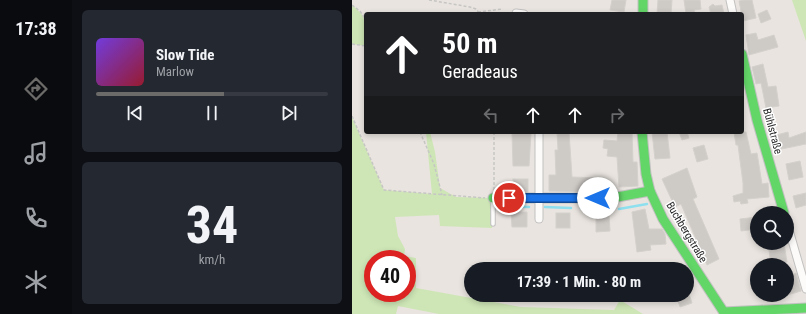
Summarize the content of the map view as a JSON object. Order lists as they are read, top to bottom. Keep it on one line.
{"streets":{"street":["Bühlstraße","Buchbergstraße"]},"page":{"tabs":"17:38","turn":["50 m","Geradeaus"],"song":["Slow Tide","Marlow"],"tile":["34","km/h"],"map_buttons":"+","limit":"40","trip":"17:39 · 1 Min. · 80 m"}}
